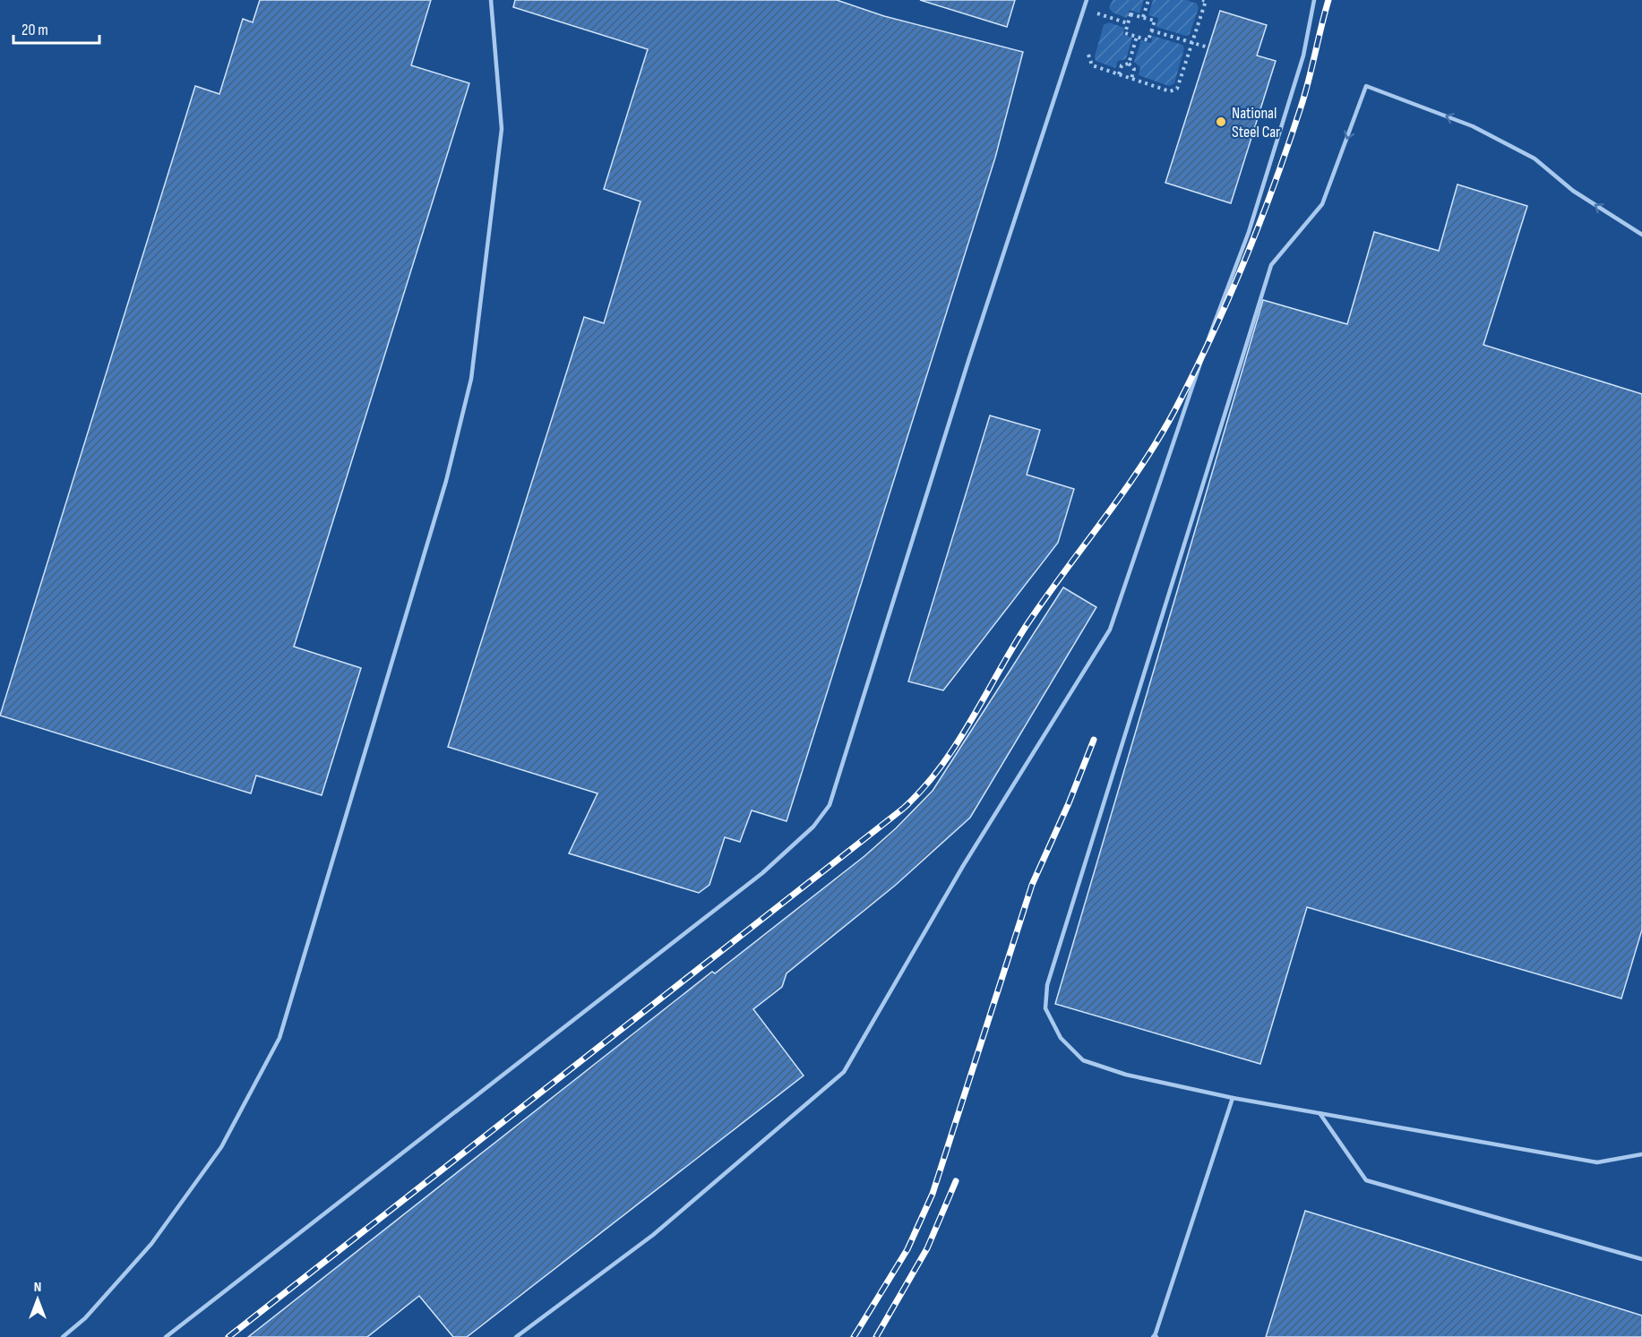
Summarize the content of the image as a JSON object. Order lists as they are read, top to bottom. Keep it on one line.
{"places":["National Steel Car"],"scale_bar":"20 m","north":"top"}
